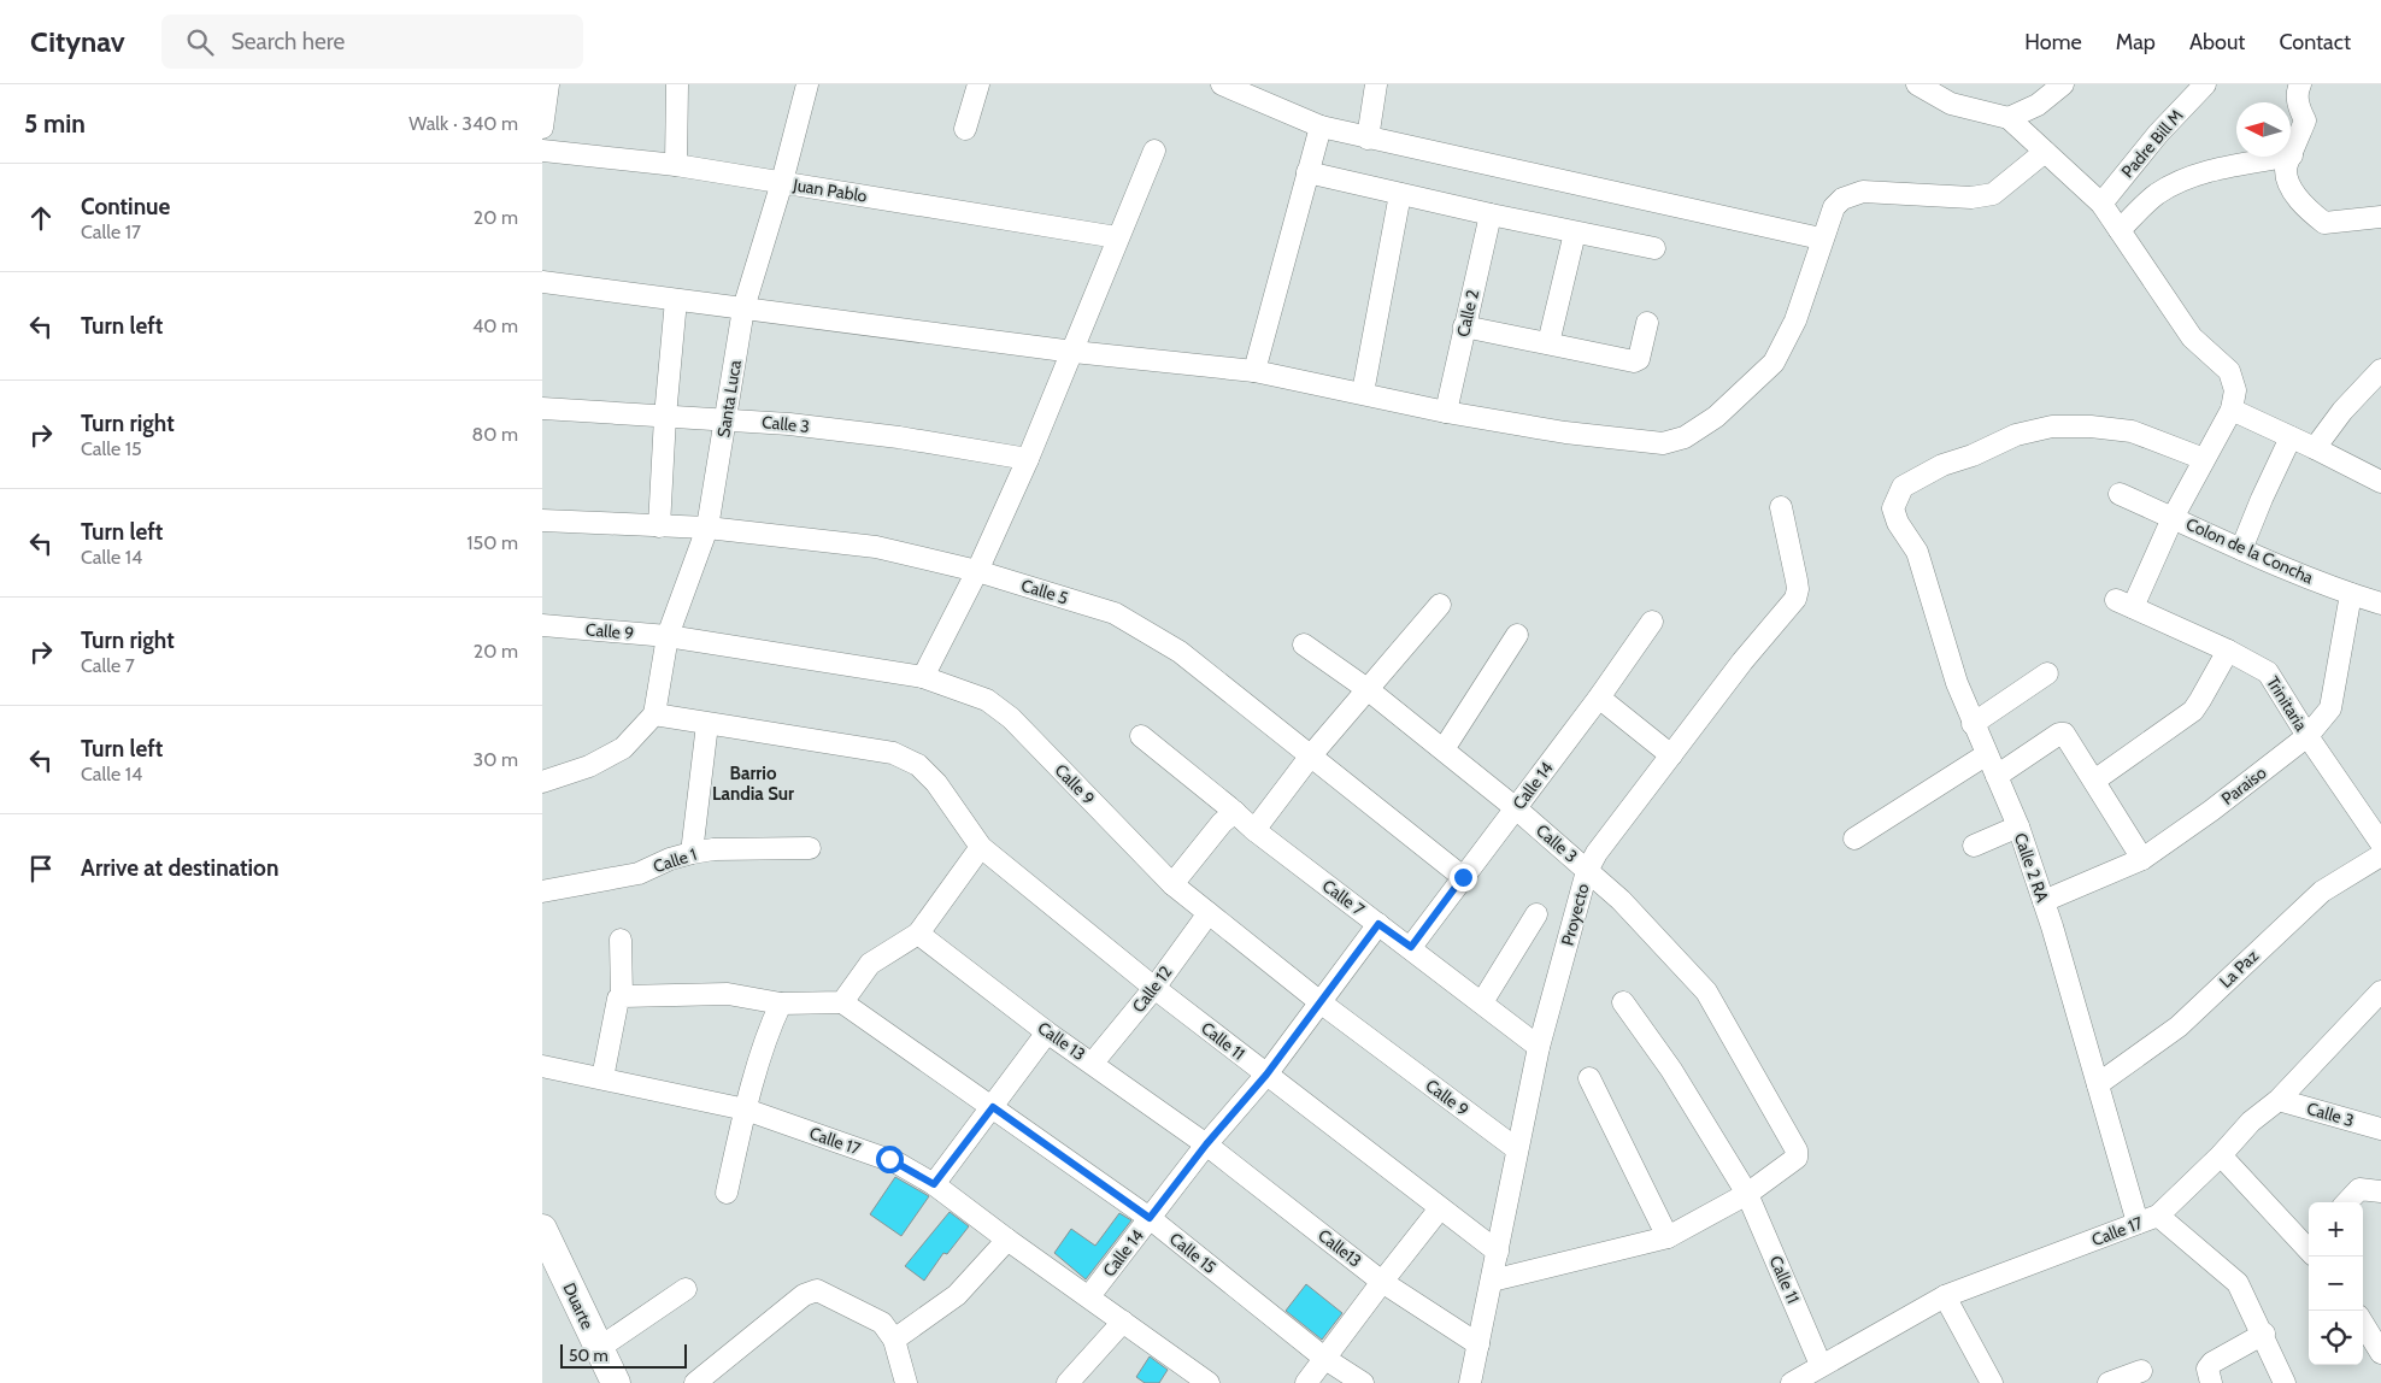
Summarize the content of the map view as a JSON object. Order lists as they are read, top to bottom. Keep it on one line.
{"streets":{"street":["Padre Bill M","Juan Pablo","Calle 2","Santa Luca","Calle 3","Colon de la Concha","Calle 5","Calle 9","Trinitaria","Calle 14","Paraiso","Calle 1","Calle 2 RA","Calle 7","Proyecto","La Paz","Calle 12","Calle 13","Calle 11","Calle 17","Calle13","Calle 15","Duarte"]},"crossings":[["Juan Pablo","Santa Luca"],["Santa Luca","Calle 3"],["Santa Luca","Calle 5"],["Santa Luca","Calle 9"],["Santa Luca","Calle 11"],["Calle 3","Calle 14"],["Calle 3","Proyecto"],["Calle 3","Calle 11"],["Calle 3","Calle 17"],["Colon de la Concha","Trinitaria"],["Colon de la Concha","Paraiso"],["Calle 5","Calle 14"],["Calle 9","Calle 14"],["Calle 9","Proyecto"],["Calle 9","Calle 12"],["Trinitaria","Paraiso"],["Calle 14","Calle 7"],["Calle 14","Calle 13"],["Calle 14","Calle 11"],["Calle 14","Calle 17"],["Calle 14","Calle13"],["Calle 14","Calle 15"],["Paraiso","Calle 2 RA"],["Calle 2 RA","La Paz"],["Calle 2 RA","Calle 17"],["Calle 7","Proyecto"],["Proyecto","Calle 11"],["Proyecto","Calle13"],["Calle 12","Calle 13"],["Calle 12","Calle 11"],["Calle 13","Calle13"],["Calle 11","Calle 17"]],"districts":["Barrio Landia Sur"],"scale_bar":"50 m","north":"left","page":{"header":"Citynav","search":"Search here","nav":["Home","Map","About","Contact"],"heading":["5 min","Walk · 340 m"],"list":[["Continue","Calle 17","20 m"],["Turn left","40 m"],["Turn right","Calle 15","80 m"],["Turn left","Calle 14","150 m"],["Turn right","Calle 7","20 m"],["Turn left","Calle 14","30 m"],"Arrive at destination"],"map_buttons":["+","−"],"scale":"50 m"}}
